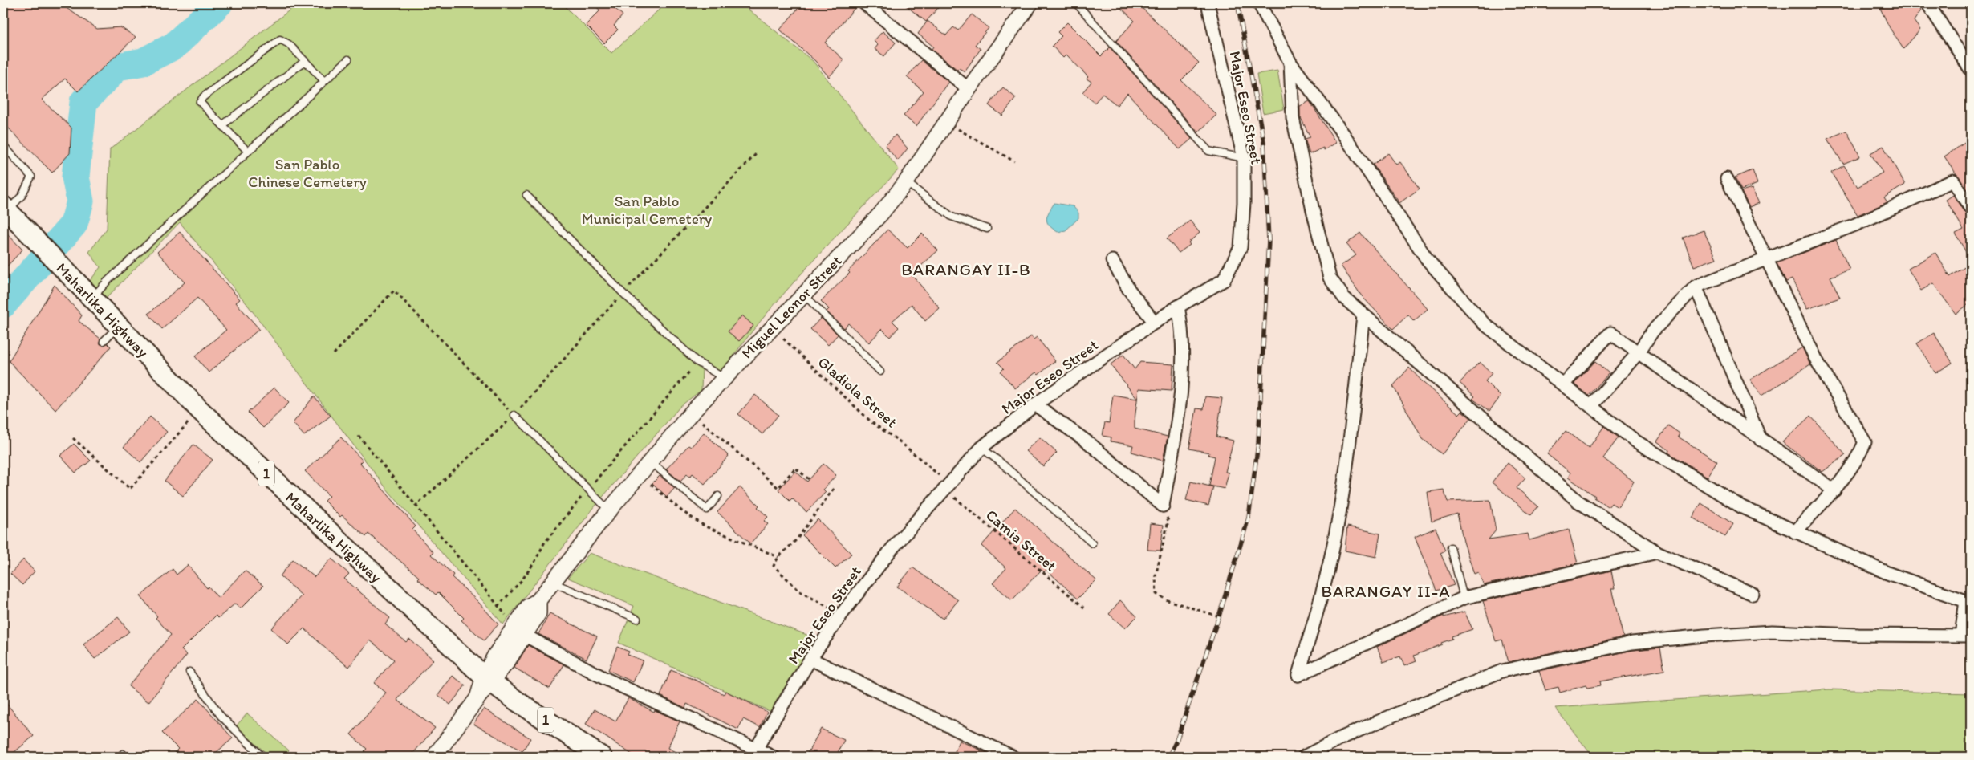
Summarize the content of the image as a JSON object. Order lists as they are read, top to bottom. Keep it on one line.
{"streets":{"main road":["Maharlika Highway","1"],"street":["Major Eseo Street","Miguel Leonor Street"],"path":["Gladiola Street","Camia Street"]},"crossings":[["Major Eseo Street","Gladiola Street"],["Major Eseo Street","Camia Street"],["Miguel Leonor Street","Maharlika Highway"],["Miguel Leonor Street","Gladiola Street"],["Gladiola Street","Camia Street"]],"districts":["BARANGAY II-B","BARANGAY II-A"],"parks":["San Pablo Chinese Cemetery","San Pablo Municipal Cemetery"]}
